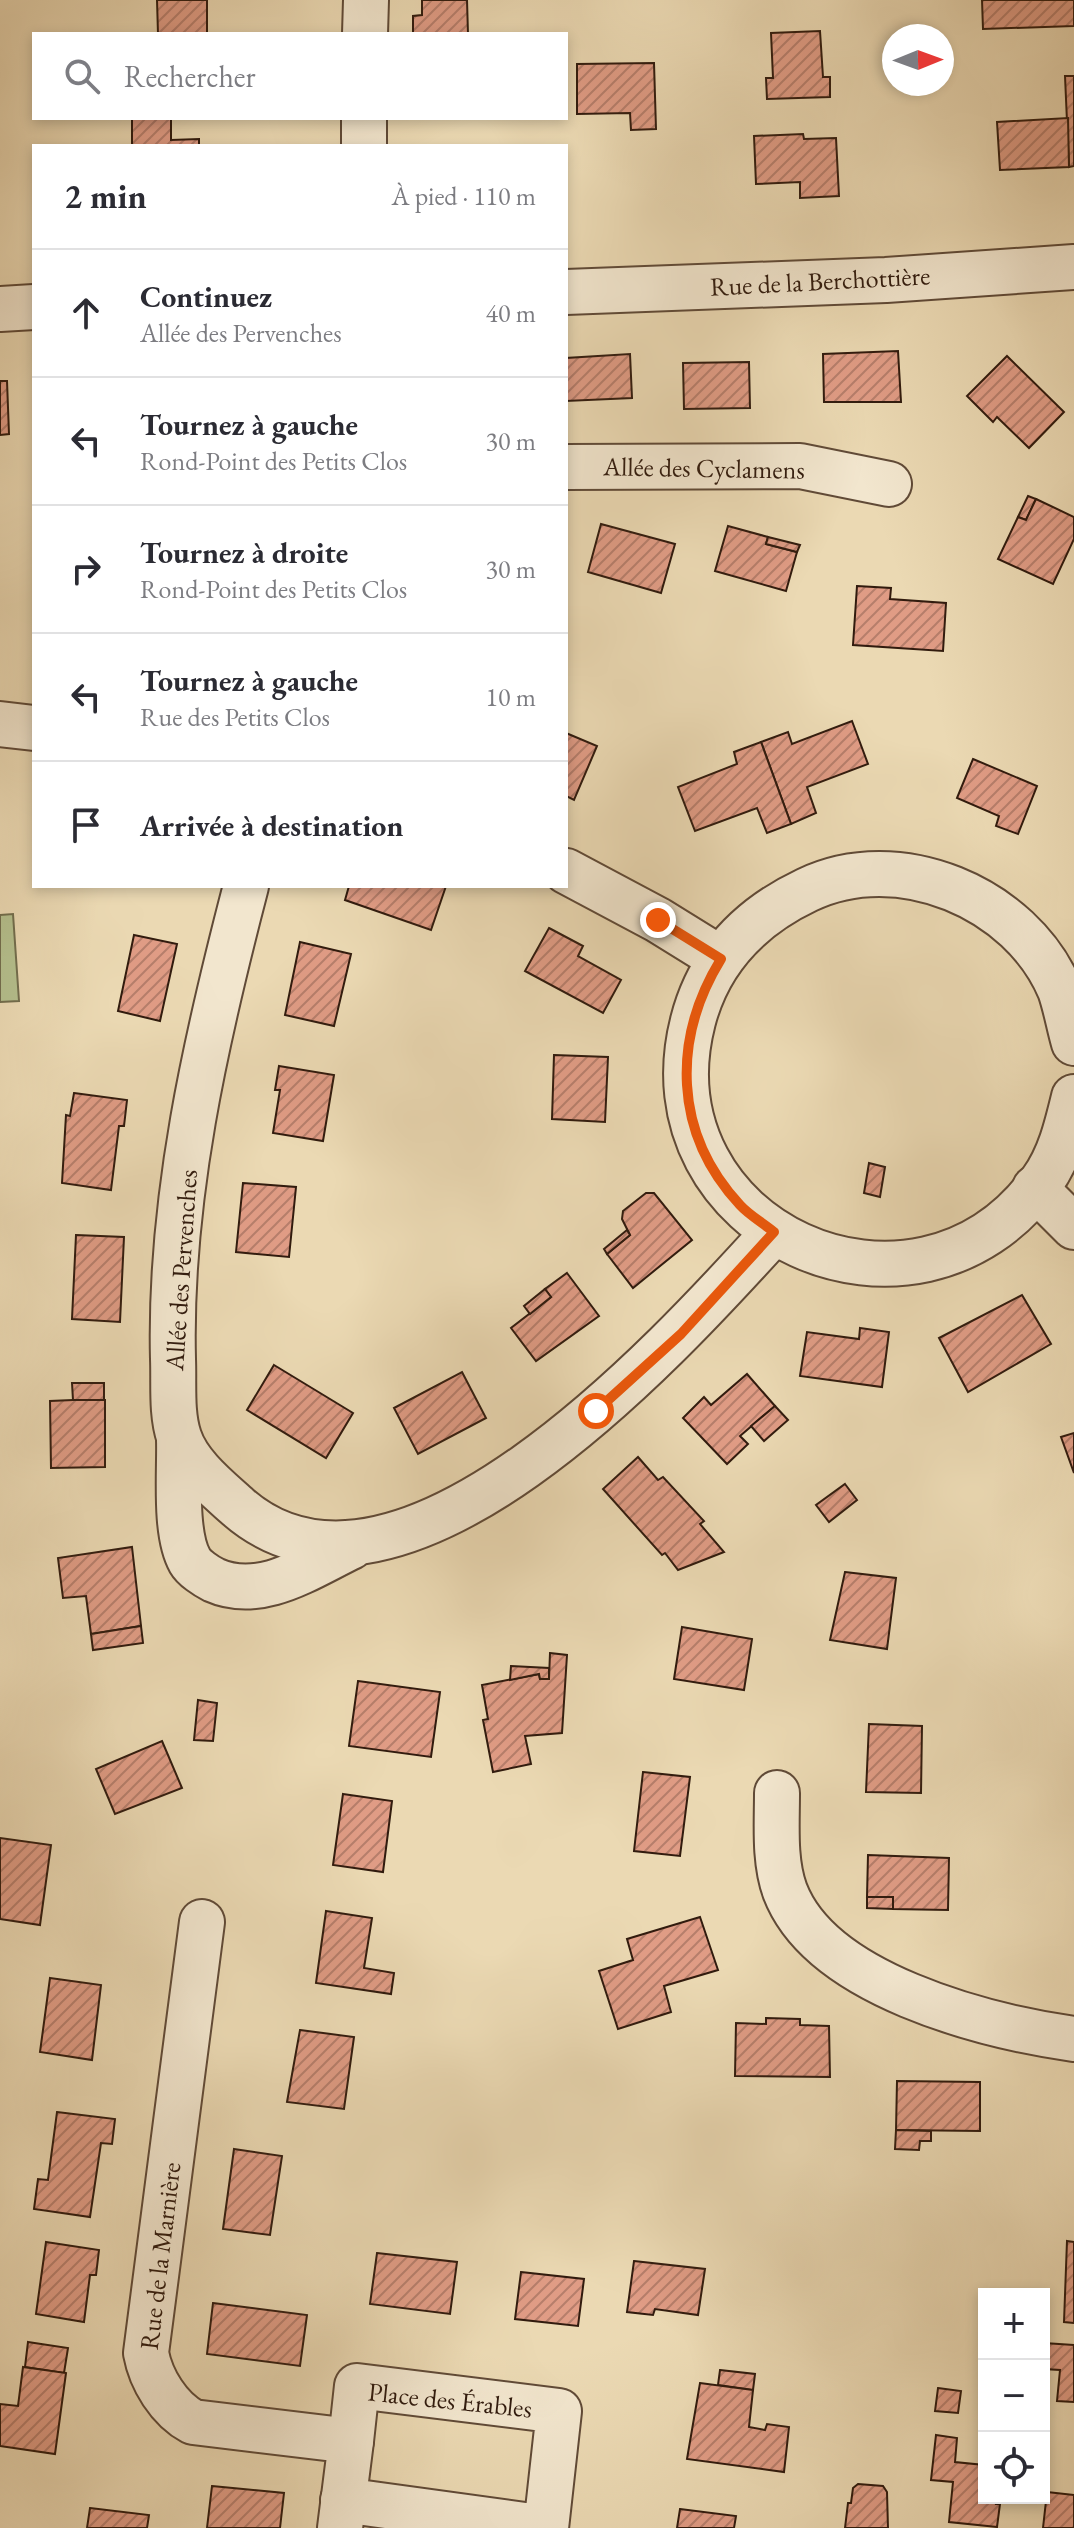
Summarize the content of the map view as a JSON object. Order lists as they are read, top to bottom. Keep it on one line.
{"streets":{"street":["Rue de la Berchottière","Allée des Cyclamens","Allée des Pervenches","Rue de la Marnière","Place des Érables"]},"crossings":[["Rue de la Marnière","Place des Érables"]],"north":"right","page":{"search":"Rechercher","heading":["2 min","À pied · 110 m"],"list":[["Continuez","Allée des Pervenches","40 m"],["Tournez à gauche","Rond-Point des Petits Clos","30 m"],["Tournez à droite","Rond-Point des Petits Clos","30 m"],["Tournez à gauche","Rue des Petits Clos","10 m"],"Arrivée à destination"],"map_buttons":["+","−"]}}
